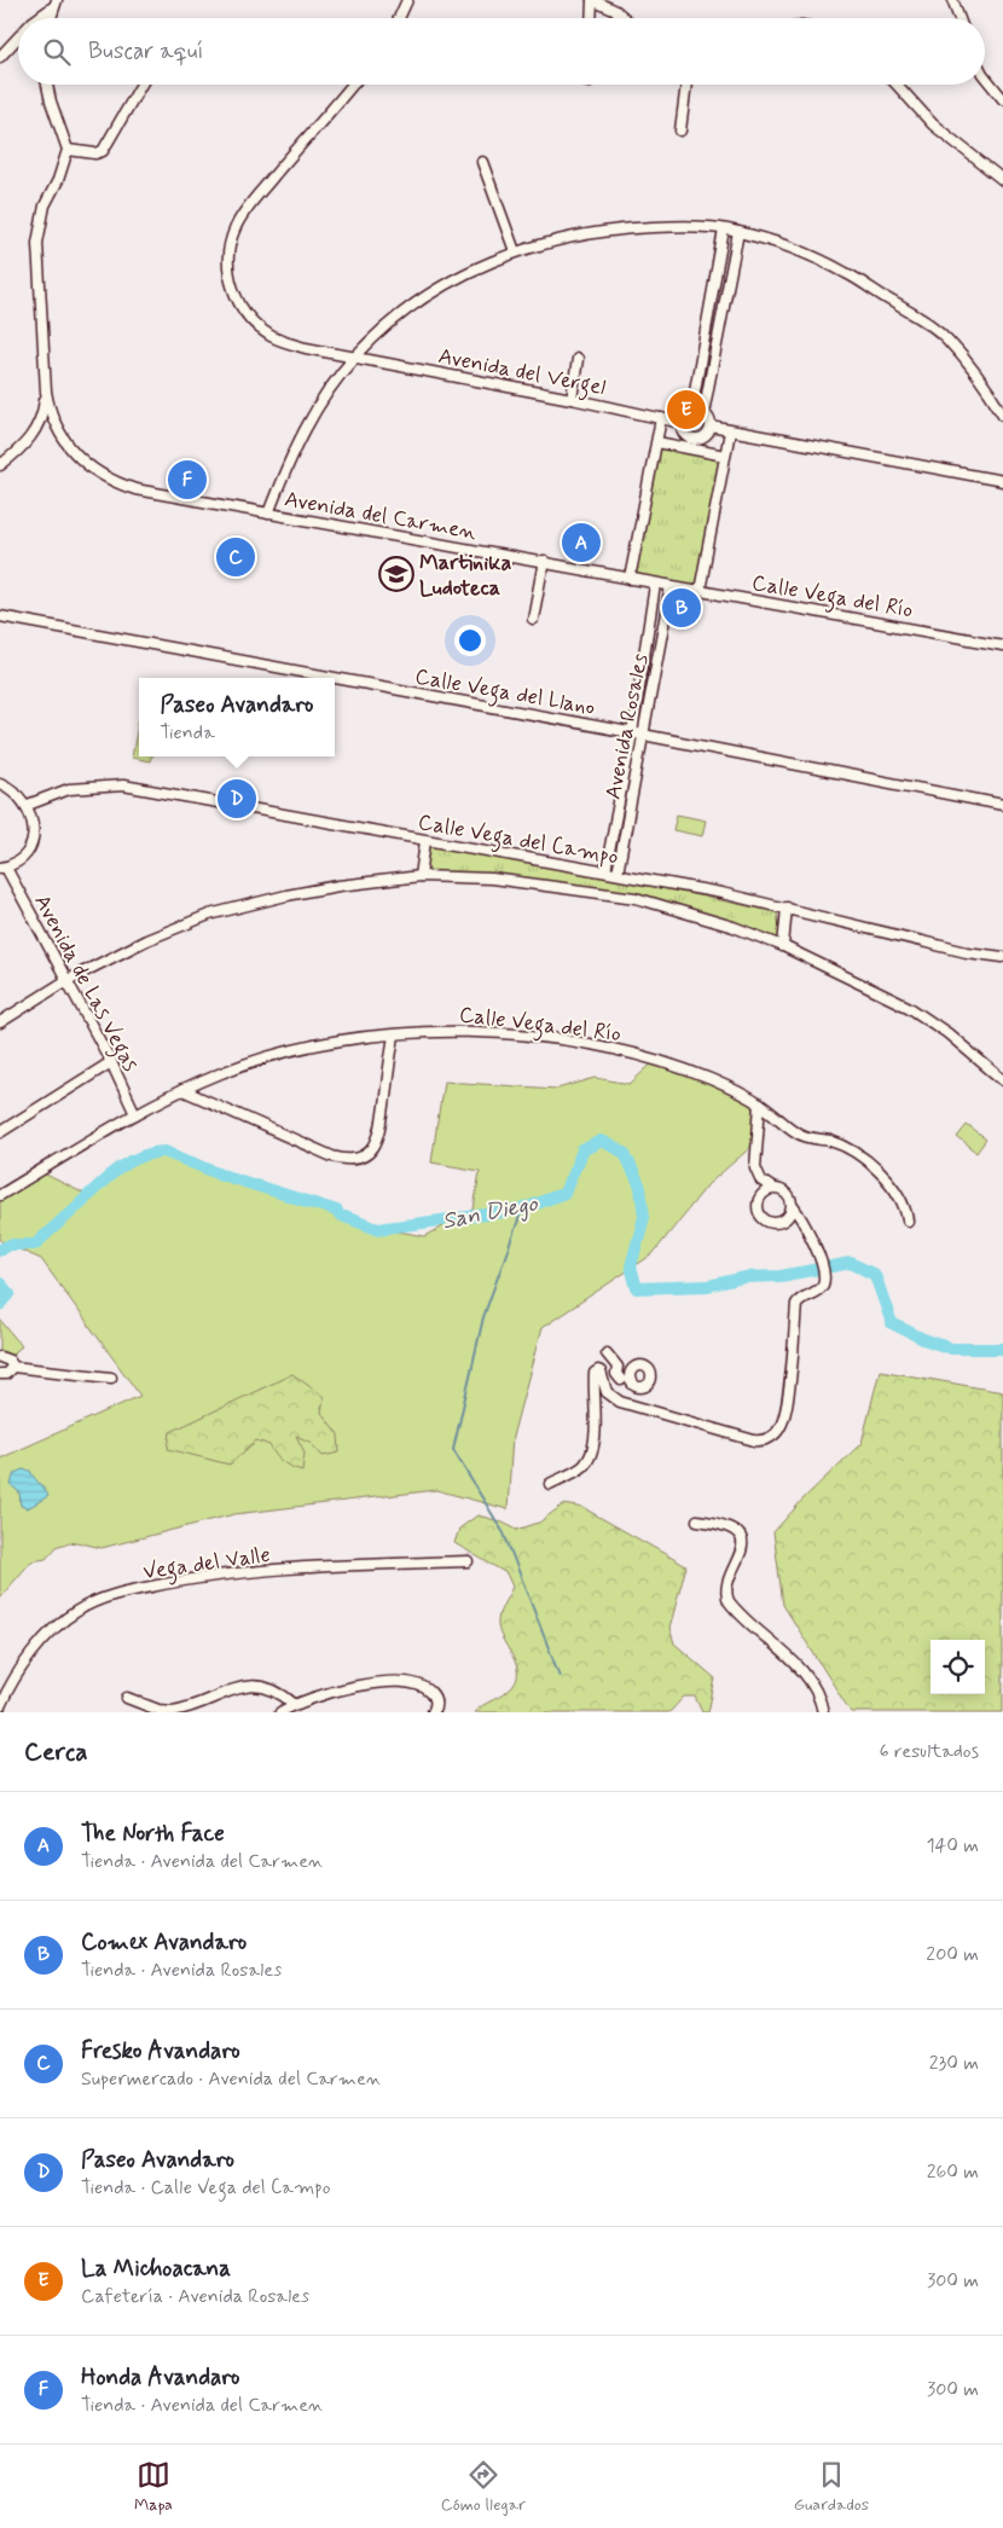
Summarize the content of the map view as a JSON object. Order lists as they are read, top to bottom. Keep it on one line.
{"streets":{"street":["Avenida del Vergel","Avenida del Carmen","Calle Vega del Río","Calle Vega del Llano","Avenida Rosales","Calle Vega del Campo","Avenida de Las Vegas","Vega del Valle"]},"crossings":[["Avenida del Carmen","Calle Vega del Río"],["Avenida del Carmen","Avenida Rosales"],["Calle Vega del Río","Avenida Rosales"],["Calle Vega del Río","Avenida de Las Vegas"],["Calle Vega del Llano","Avenida Rosales"],["Avenida Rosales","Calle Vega del Campo"],["Calle Vega del Campo","Avenida de Las Vegas"]],"water":["San Diego"],"places":{"school or university":["Martinika Ludoteca"]},"page":{"search":"Buscar aquí","pins":["E","F","A","C","B","D"],"popup":["Paseo Avandaro","Tienda"],"heading":["Cerca","6 resultados"],"list":[{"mark":"A","name":"The North Face","note":"Tienda · Avenida del Carmen","value":"140 m"},{"mark":"B","name":"Comex Avandaro","note":"Tienda · Avenida Rosales","value":"200 m"},{"mark":"C","name":"Fresko Avandaro","note":"Supermercado · Avenida del Carmen","value":"230 m"},{"mark":"D","name":"Paseo Avandaro","note":"Tienda · Calle Vega del Campo","value":"260 m"},{"mark":"E","name":"La Michoacana","note":"Cafetería · Avenida Rosales","value":"300 m"},{"mark":"F","name":"Honda Avandaro","note":"Tienda · Avenida del Carmen","value":"300 m"}],"nav":["Mapa","Cómo llegar","Guardados"]}}
